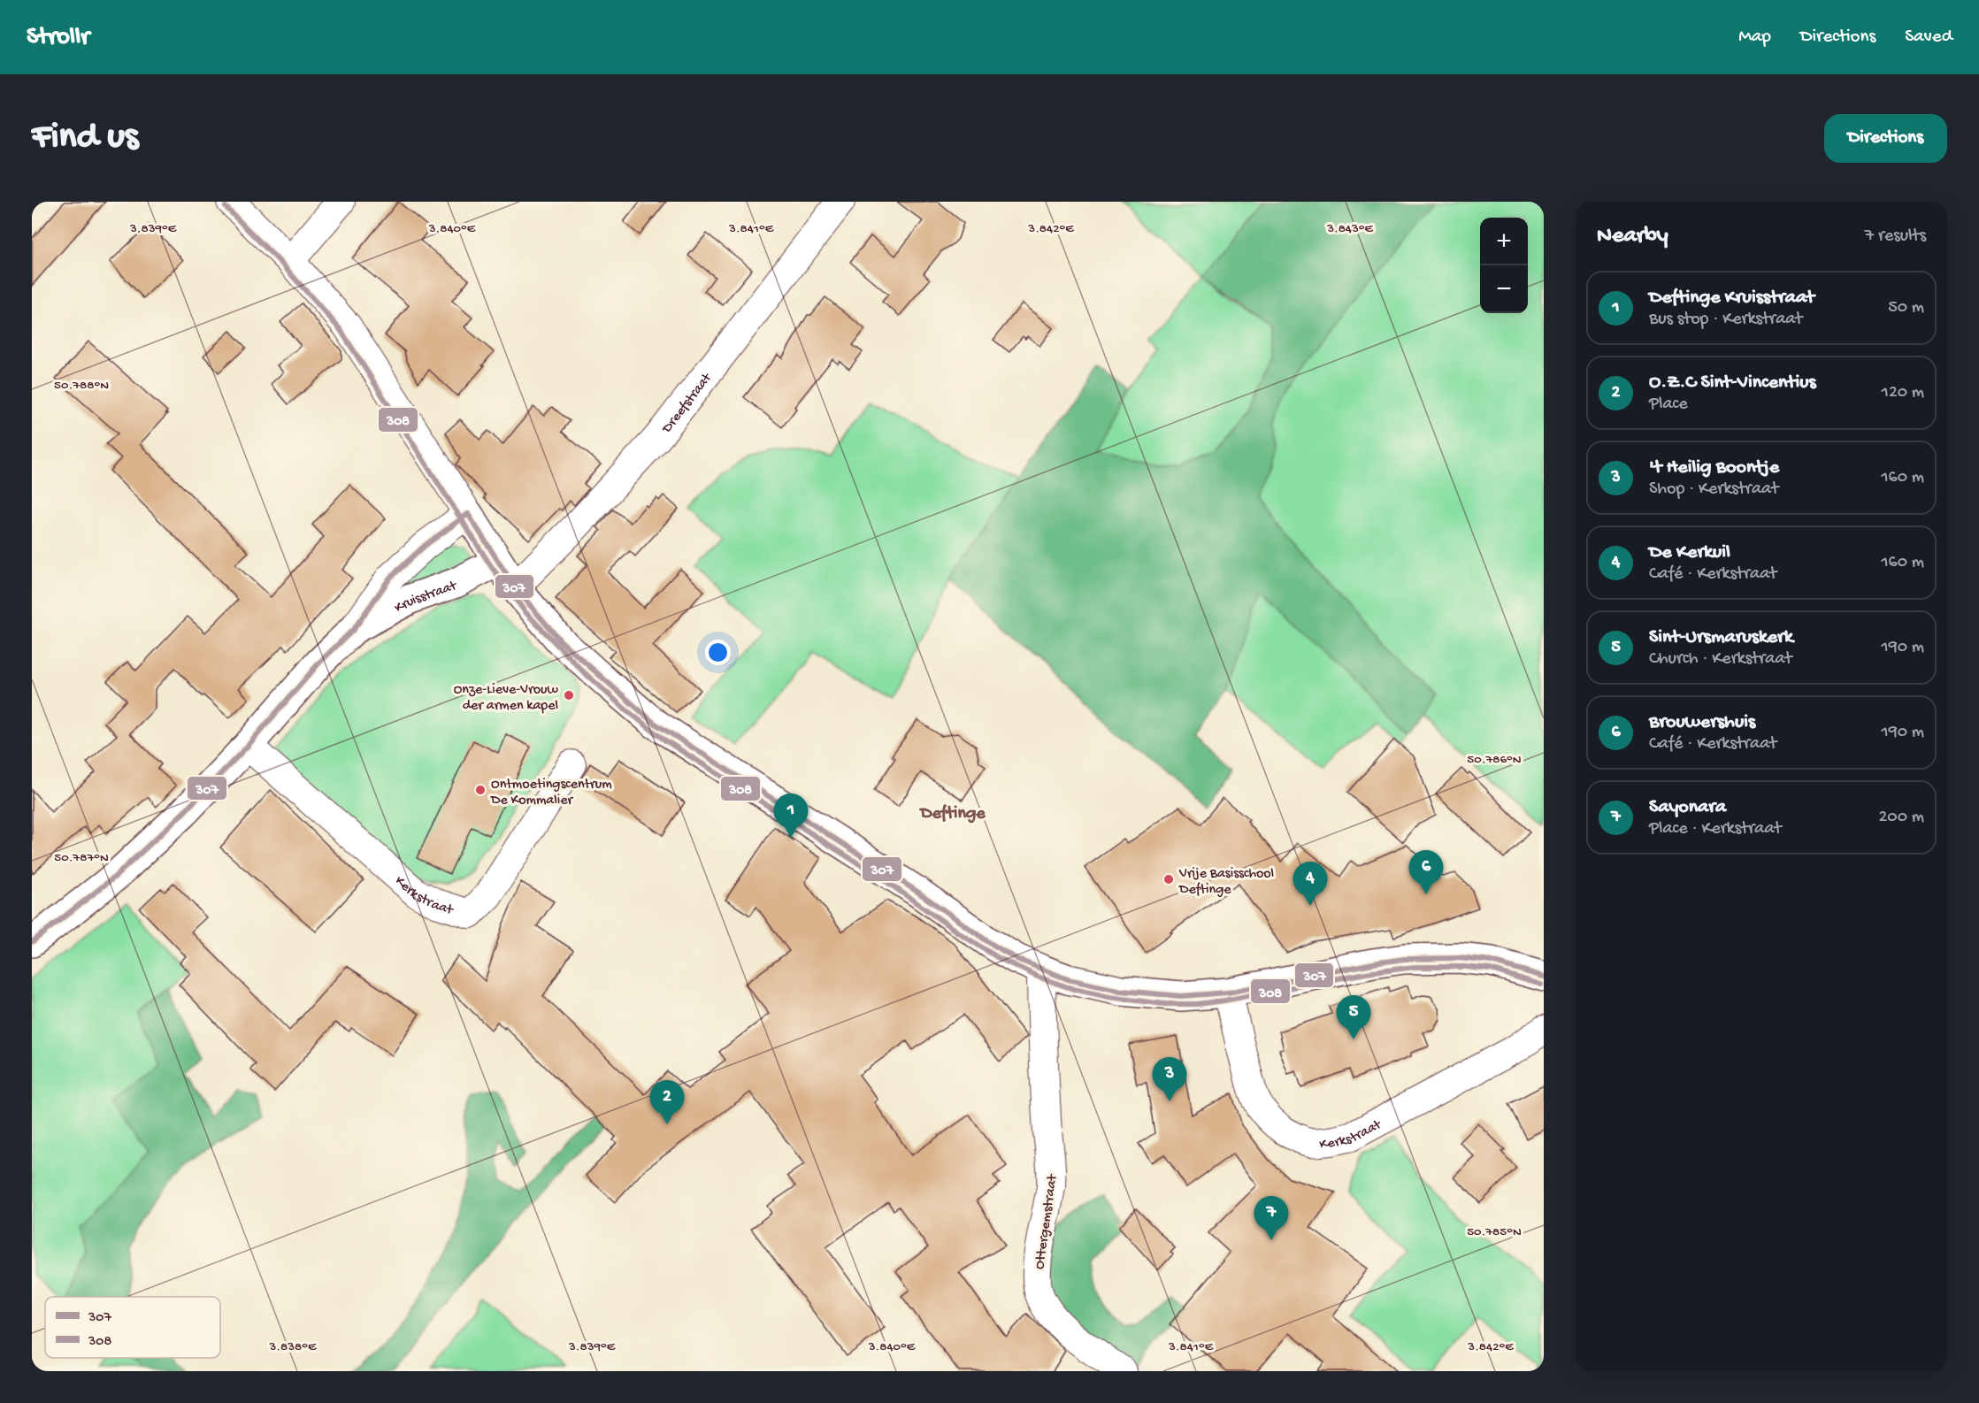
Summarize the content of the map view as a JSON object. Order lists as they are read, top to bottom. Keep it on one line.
{"streets":{"street":["Dreefstraat","Kruisstraat","Kerkstraat","Ottergemstraat"]},"crossings":[["Kruisstraat","Kerkstraat"]],"districts":["Deftinge"],"places":["Onze-Lieve-Vrouw der armen kapel","Ontmoetingscentrum De Kommalier","Vrije Basisschool Deftinge"],"lines":["transit line 308","transit line 307"],"legend":["307","308"],"page":{"header":"Strollr","nav":["Map","Directions","Saved"],"buttons":"Directions","title":"Find us","heading":["Nearby","7 results"],"map_buttons":["+","−"],"list":[{"mark":"1","name":"Deftinge Kruisstraat","note":"Bus stop · Kerkstraat","value":"50 m"},{"mark":"2","name":"O.Z.C Sint-Vincentius","note":"Place","value":"120 m"},{"mark":"3","name":"'t Heilig Boontje","note":"Shop · Kerkstraat","value":"160 m"},{"mark":"4","name":"De Kerkuil","note":"Café · Kerkstraat","value":"160 m"},{"mark":"5","name":"Sint-Ursmaruskerk","note":"Church · Kerkstraat","value":"190 m"},{"mark":"6","name":"Brouwershuis","note":"Café · Kerkstraat","value":"190 m"},{"mark":"7","name":"Sayonara","note":"Place · Kerkstraat","value":"200 m"}],"pins":["1","6","4","5","3","2","7"]},"coordinates":["3.839°E","3.840°E","3.841°E","3.842°E","3.843°E","50.788°N","50.786°N","50.787°N","50.785°N","3.838°E"]}
